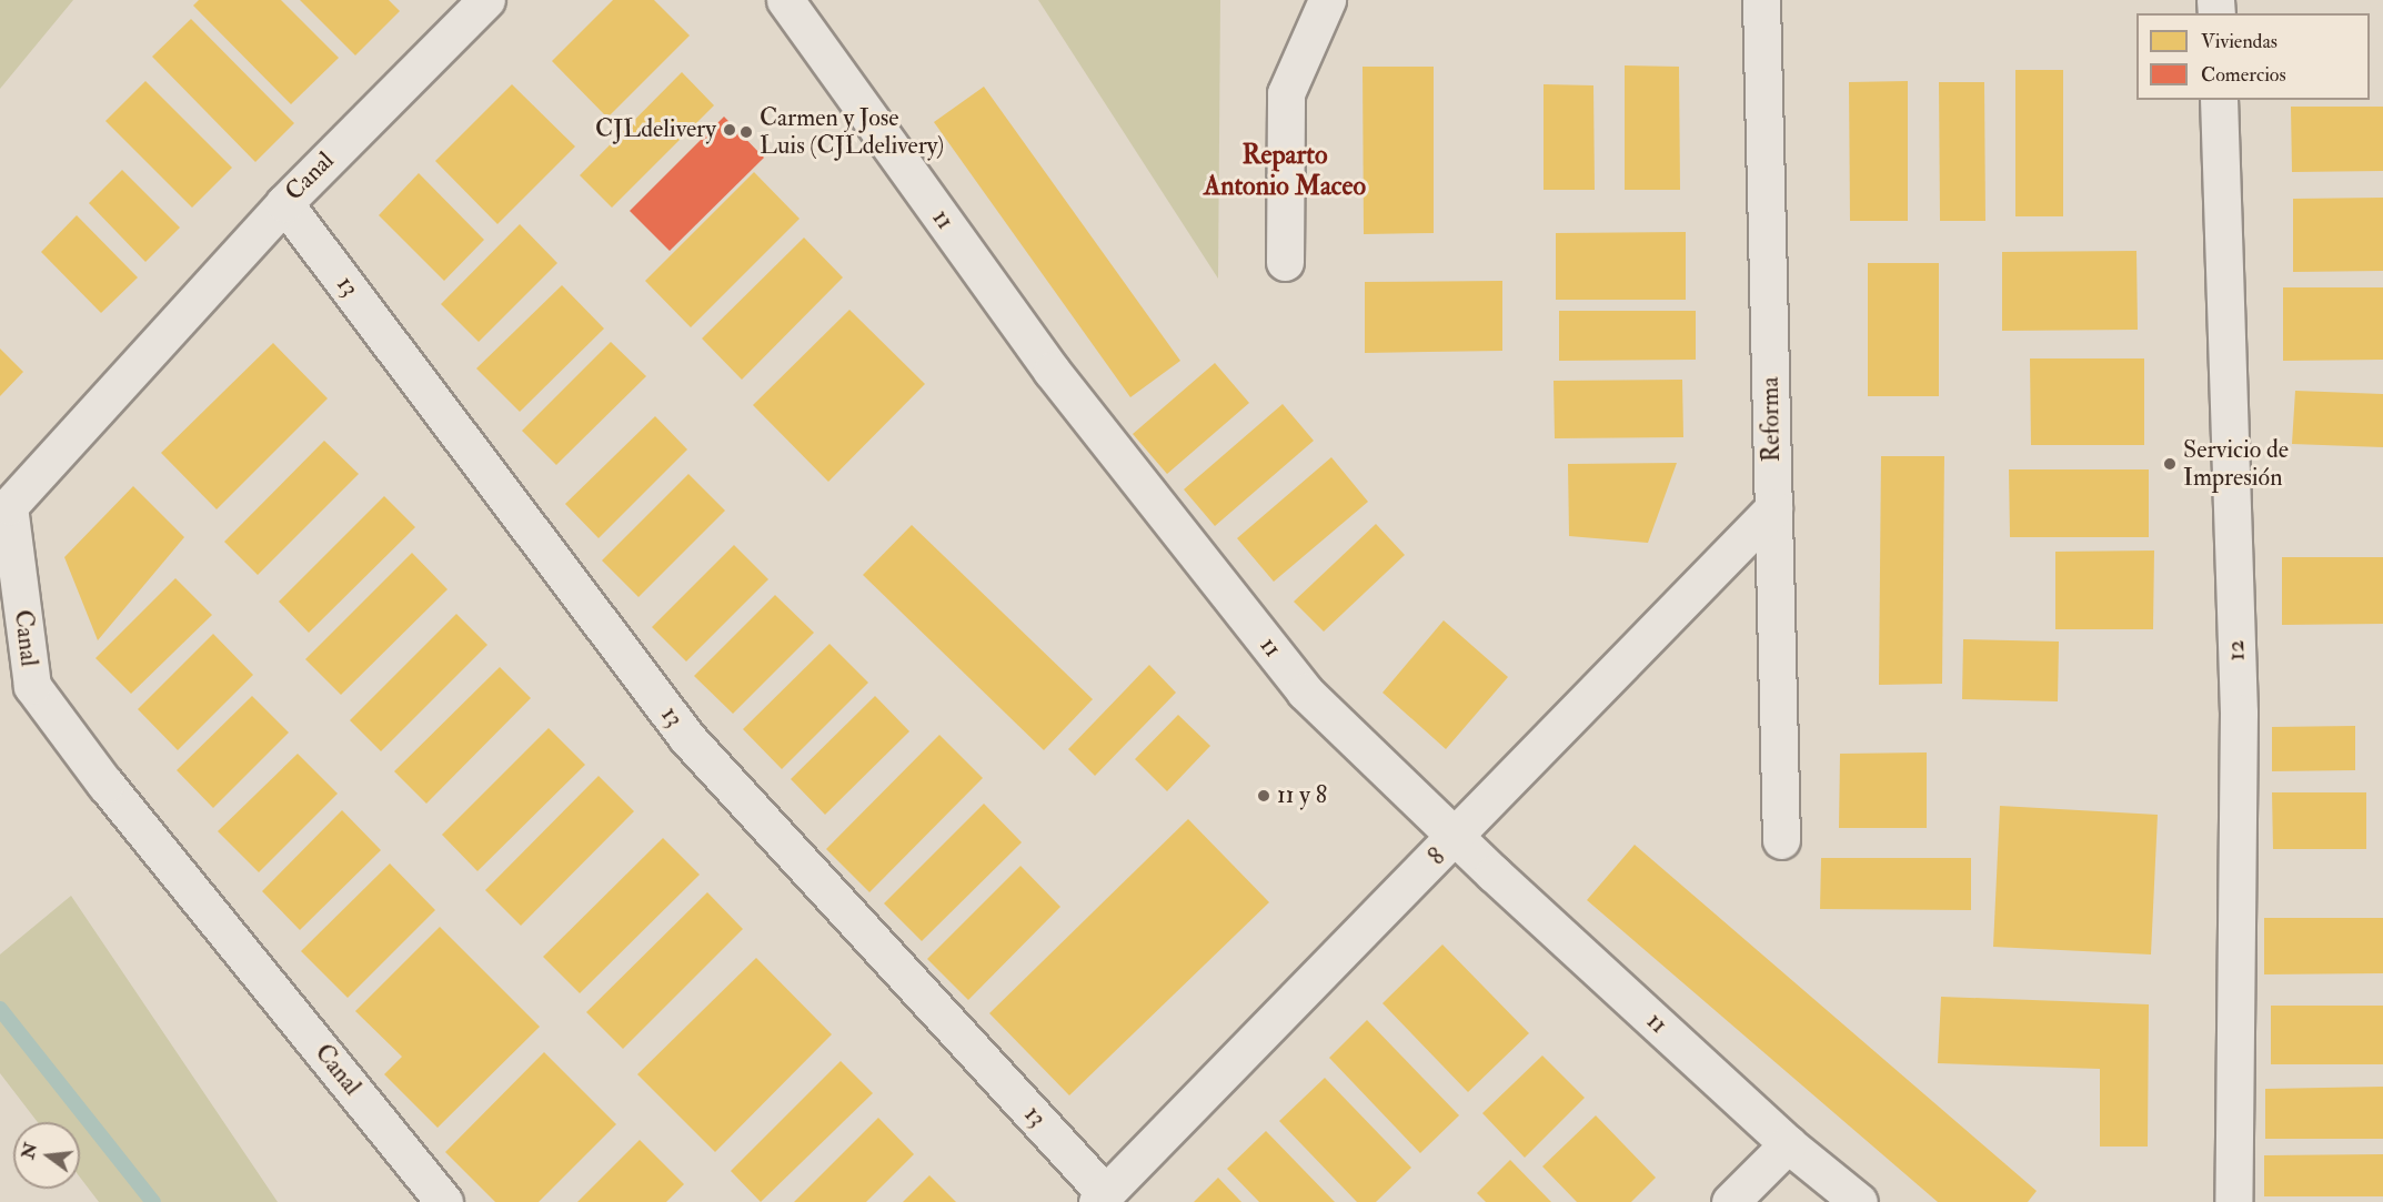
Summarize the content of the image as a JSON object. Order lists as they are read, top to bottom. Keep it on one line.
{"streets":{"street":["Canal","11","13","Reforma","12","8"]},"crossings":[["Canal","13"],["11","8"],["13","8"],["Reforma","8"]],"districts":["Reparto Antonio Maceo"],"places":["CJLdelivery","Carmen y Jose Luis (CJLdelivery)","Servicio de Impresión","11 y 8"],"legend":["Viviendas","Comercios"],"north":"left"}
